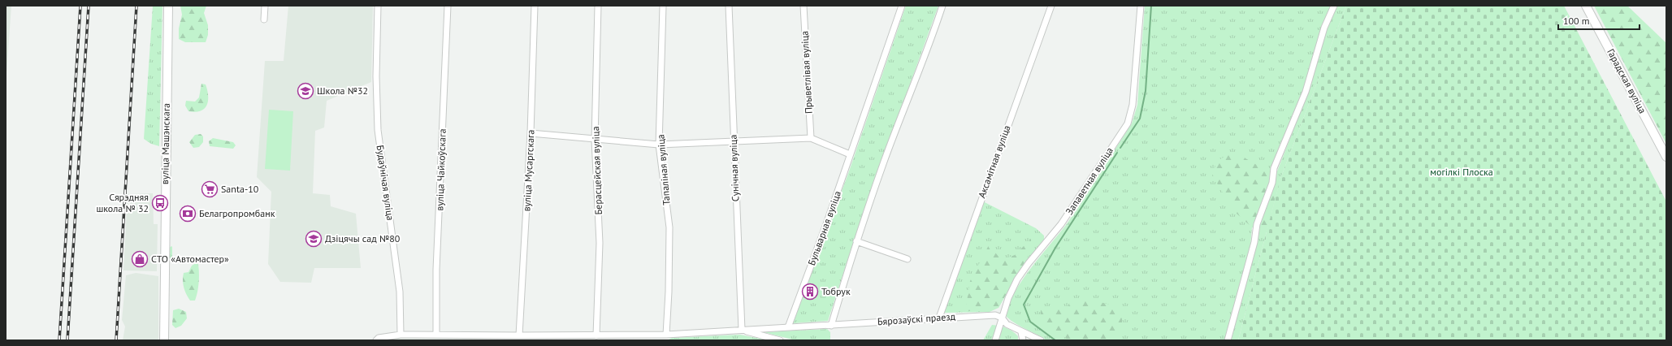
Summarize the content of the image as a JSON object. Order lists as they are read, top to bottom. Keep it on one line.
{"streets":{"main road":["Гарадская вуліца","вуліца Машэнскага"],"street":["Прыветлівая вуліца","Аксамітная вуліца","Сунічная вуліца","вуліца Чайкоўскага","Тапаліная вуліца","вуліца Мусаргскага","Берасцейская вуліца","Запаветная вуліца","Будаўнічая вуліца","Бульварная вуліца","Бярозаўскі праезд"]},"crossings":[["Аксамітная вуліца","Бярозаўскі праезд"],["Запаветная вуліца","Бярозаўскі праезд"]],"parks":["могілкі Плоска"],"places":{"school or university":["Школа №32","Дзіцячы сад №80"],"supermarket":["Santa-10"],"bus stop":["Сярэдняя школа № 32"],"bank":["Белагропромбанк"],"shop":["СТО «Автомастер»"],"building":["Тобрук"]},"scale_bar":"100 m"}
